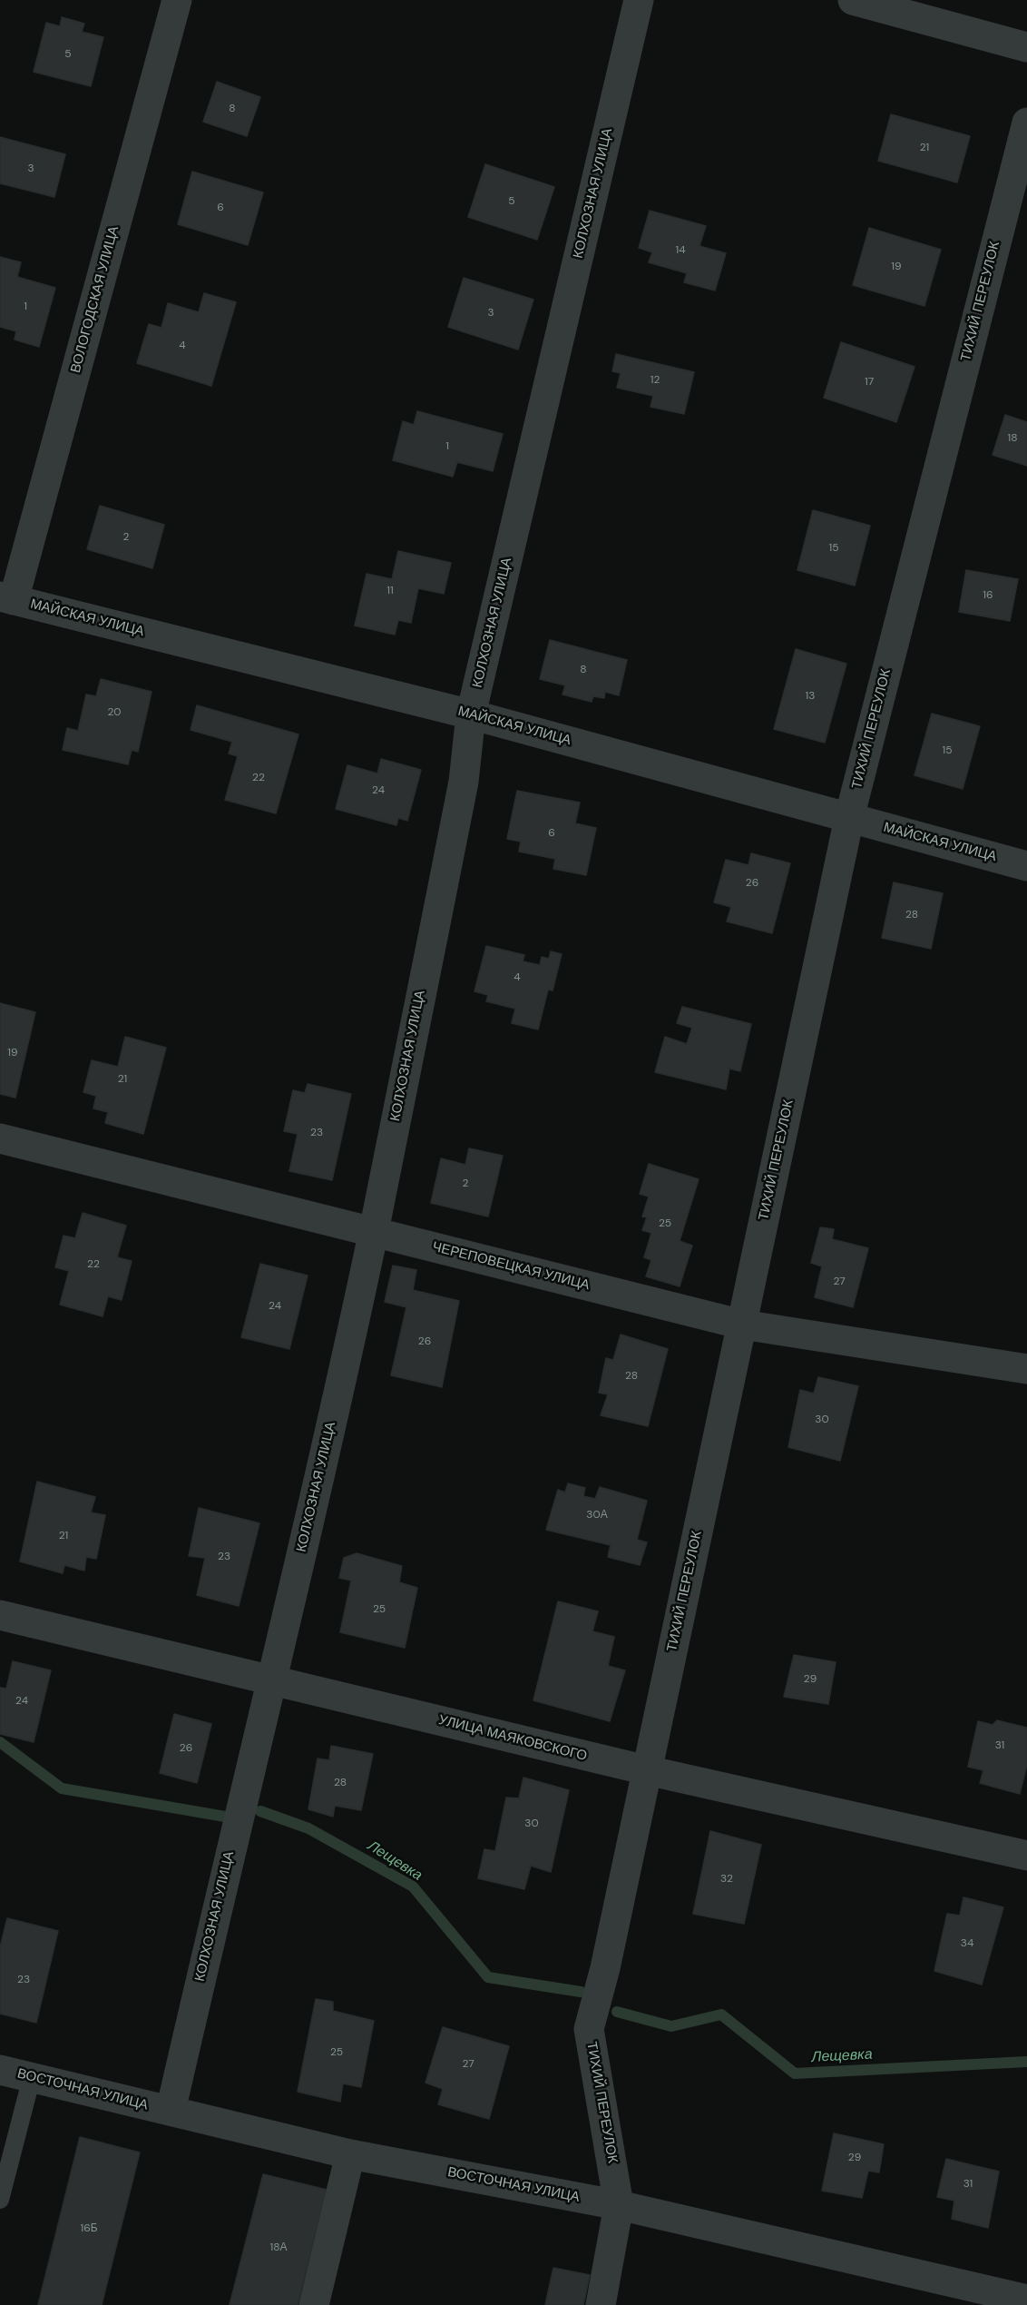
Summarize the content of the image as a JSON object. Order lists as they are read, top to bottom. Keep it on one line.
{"streets":{"street":["КОЛХОЗНАЯ УЛИЦА","ВОЛОГОДСКАЯ УЛИЦА","ТИХИЙ ПЕРЕУЛОК","МАЙСКАЯ УЛИЦА","ЧЕРЕПОВЕЦКАЯ УЛИЦА","УЛИЦА МАЯКОВСКОГО","ВОСТОЧНАЯ УЛИЦА"]},"crossings":[["КОЛХОЗНАЯ УЛИЦА","МАЙСКАЯ УЛИЦА"],["КОЛХОЗНАЯ УЛИЦА","ЧЕРЕПОВЕЦКАЯ УЛИЦА"],["КОЛХОЗНАЯ УЛИЦА","УЛИЦА МАЯКОВСКОГО"],["КОЛХОЗНАЯ УЛИЦА","ВОСТОЧНАЯ УЛИЦА"],["ВОЛОГОДСКАЯ УЛИЦА","МАЙСКАЯ УЛИЦА"],["ТИХИЙ ПЕРЕУЛОК","МАЙСКАЯ УЛИЦА"],["ТИХИЙ ПЕРЕУЛОК","ЧЕРЕПОВЕЦКАЯ УЛИЦА"],["ТИХИЙ ПЕРЕУЛОК","УЛИЦА МАЯКОВСКОГО"],["ТИХИЙ ПЕРЕУЛОК","ВОСТОЧНАЯ УЛИЦА"]],"water":["Лещевка"],"house_numbers":["5","8","21","3","5","6","14","19","1","3","4","12","17","18","1","2","15","11","16","8","13","20","15","22","24","6","26","28","4","19","21","23","2","25","22","27","24","26","28","30","30А","21","23","25","29","24","31","26","28","30","32","34","23","25","27","29","31","16Б","18А"]}
